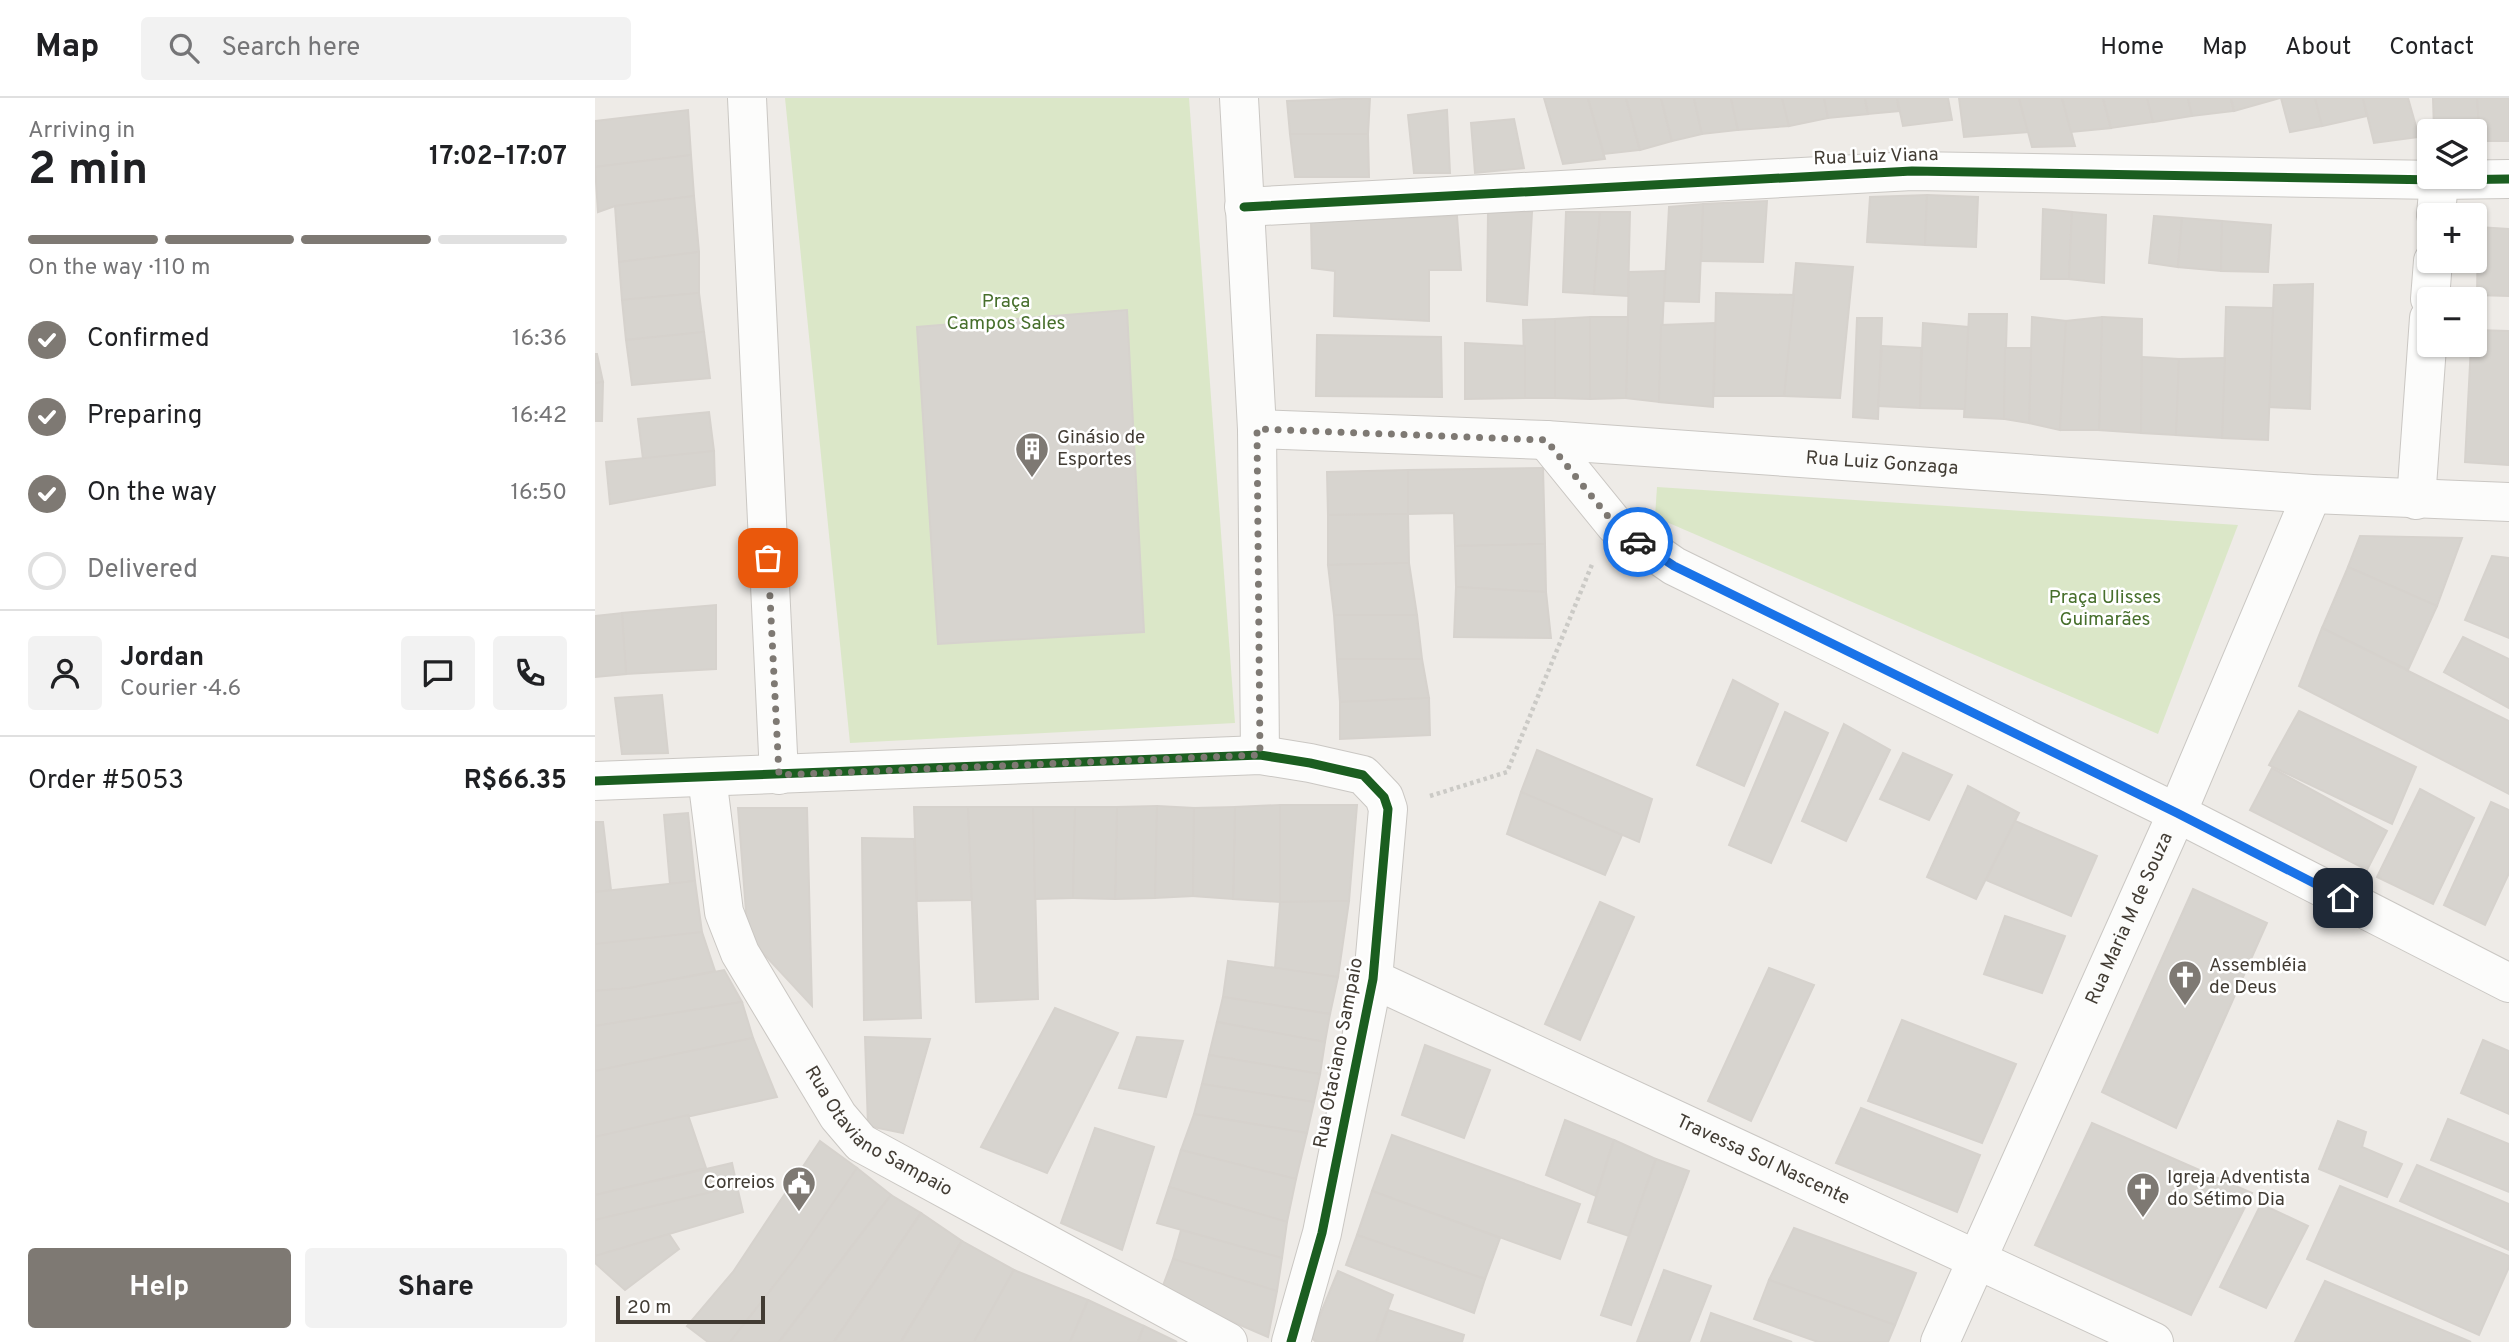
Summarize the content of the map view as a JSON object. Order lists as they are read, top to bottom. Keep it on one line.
{"streets":{"street":["Rua Luiz Viana","Rua Luiz Gonzaga","Rua Maria M de Souza","Rua Otaciano Sampaio","Rua Otaviano Sampaio","Travessa Sol Nascente"]},"crossings":[["Rua Luiz Gonzaga","Rua Maria M de Souza"],["Rua Maria M de Souza","Travessa Sol Nascente"],["Rua Otaciano Sampaio","Travessa Sol Nascente"]],"parks":["Praça Campos Sales","Praça Ulisses Guimarães"],"places":{"building":["Ginásio de Esportes"],"church":["Assembléia de Deus","Igreja Adventista do Sétimo Dia"],"public building":["Correios"]},"scale_bar":"20 m","page":{"header":"Map","search":"Search here","nav":["Home","Map","About","Contact"],"heading":["2 min","Arriving in","17:02–17:07"],"panel":["Jordan","Courier · 4.6","Order #5053","R$66.35"],"map_buttons":["+","−"],"bar":"On the way · 110 m","list":[["Confirmed","16:36"],["Preparing","16:42"],["On the way","16:50"],"Delivered"],"buttons":["Help","Share"],"scale":"20 m"}}
